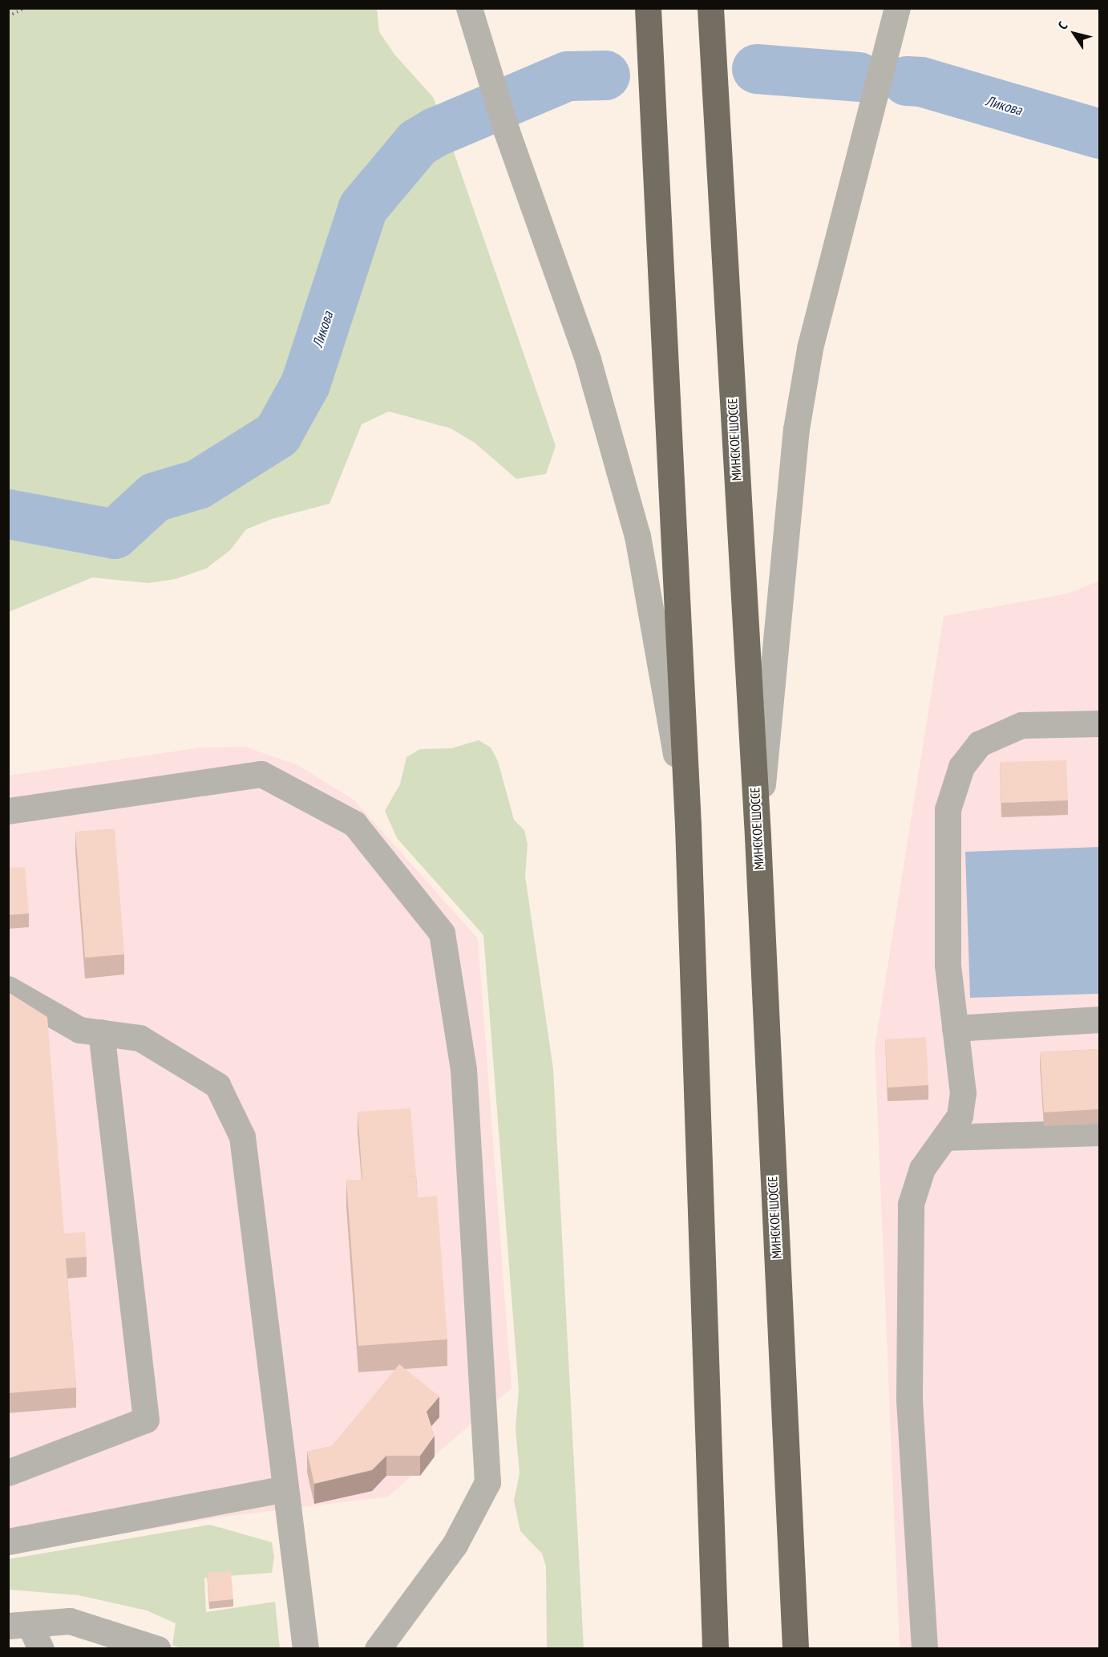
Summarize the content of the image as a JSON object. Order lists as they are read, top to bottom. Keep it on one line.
{"streets":{"highway":["МИНСКОЕ ШОССЕ"]},"water":["Ликова"],"north":"top left"}
